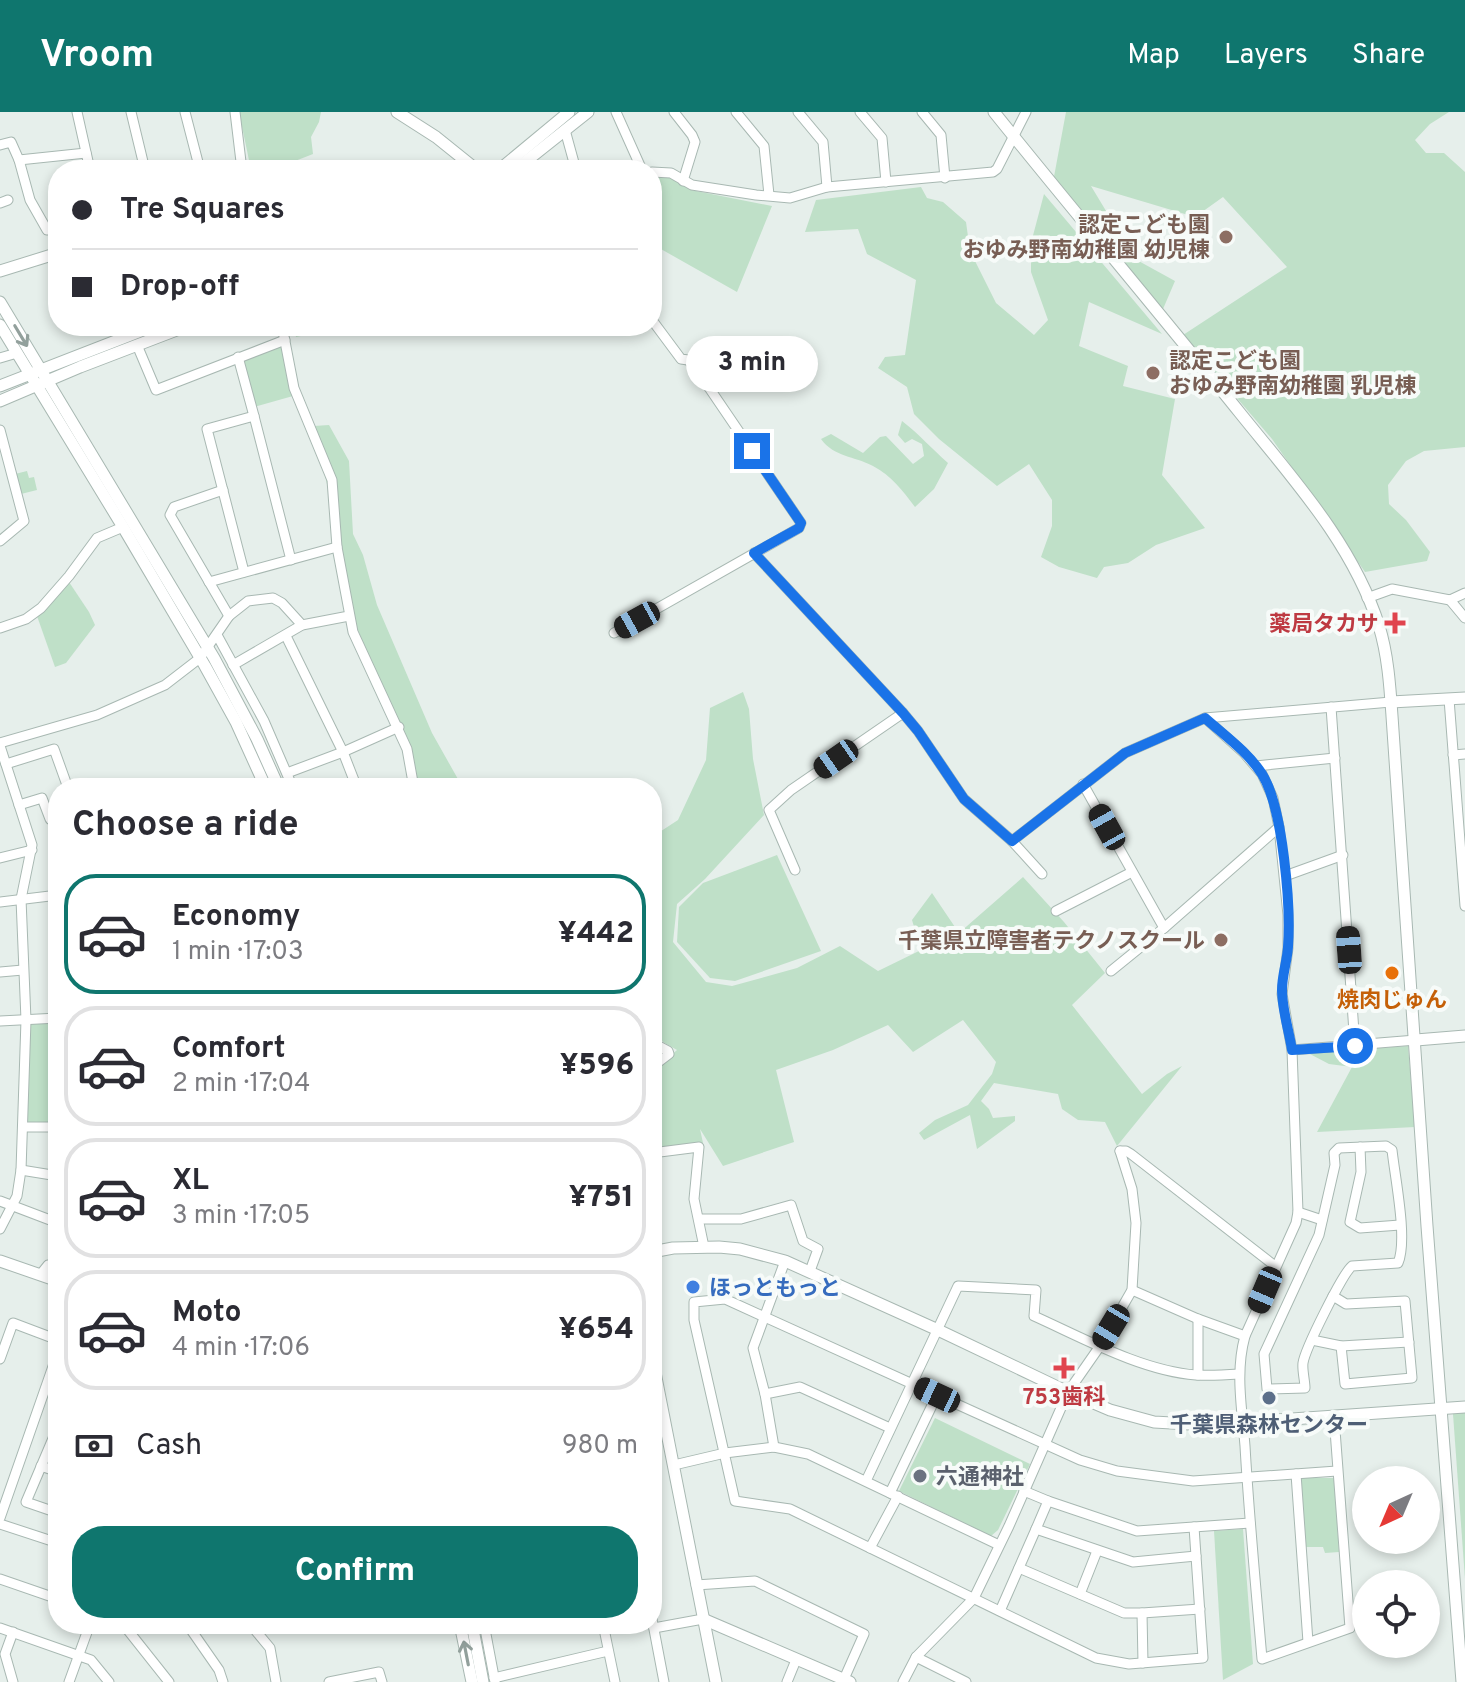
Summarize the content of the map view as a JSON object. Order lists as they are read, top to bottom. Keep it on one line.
{"places":{"other":["認定こども園 おゆみ野南幼稚園 幼児棟","認定こども園 おゆみ野南幼稚園 乳児棟","千葉県立障害者テクノスクール","焼肉じゅん","ほっともっと","千葉県森林センター","六通神社"],"health":["薬局タカサ","753歯科"]},"north":"bottom left","page":{"header":"Vroom","nav":["Map","Layers","Share"],"banner":["Tre Squares","Drop-off"],"bubble":"3 min","heading":"Choose a ride","list":[{"name":"Economy","note":"1 min · 17:03","value":"¥442"},{"name":"Comfort","note":"2 min · 17:04","value":"¥596"},{"name":"XL","note":"3 min · 17:05","value":"¥751"},{"name":"Moto","note":"4 min · 17:06","value":"¥654"}],"pay":["Cash","980 m"],"buttons":"Confirm"}}
